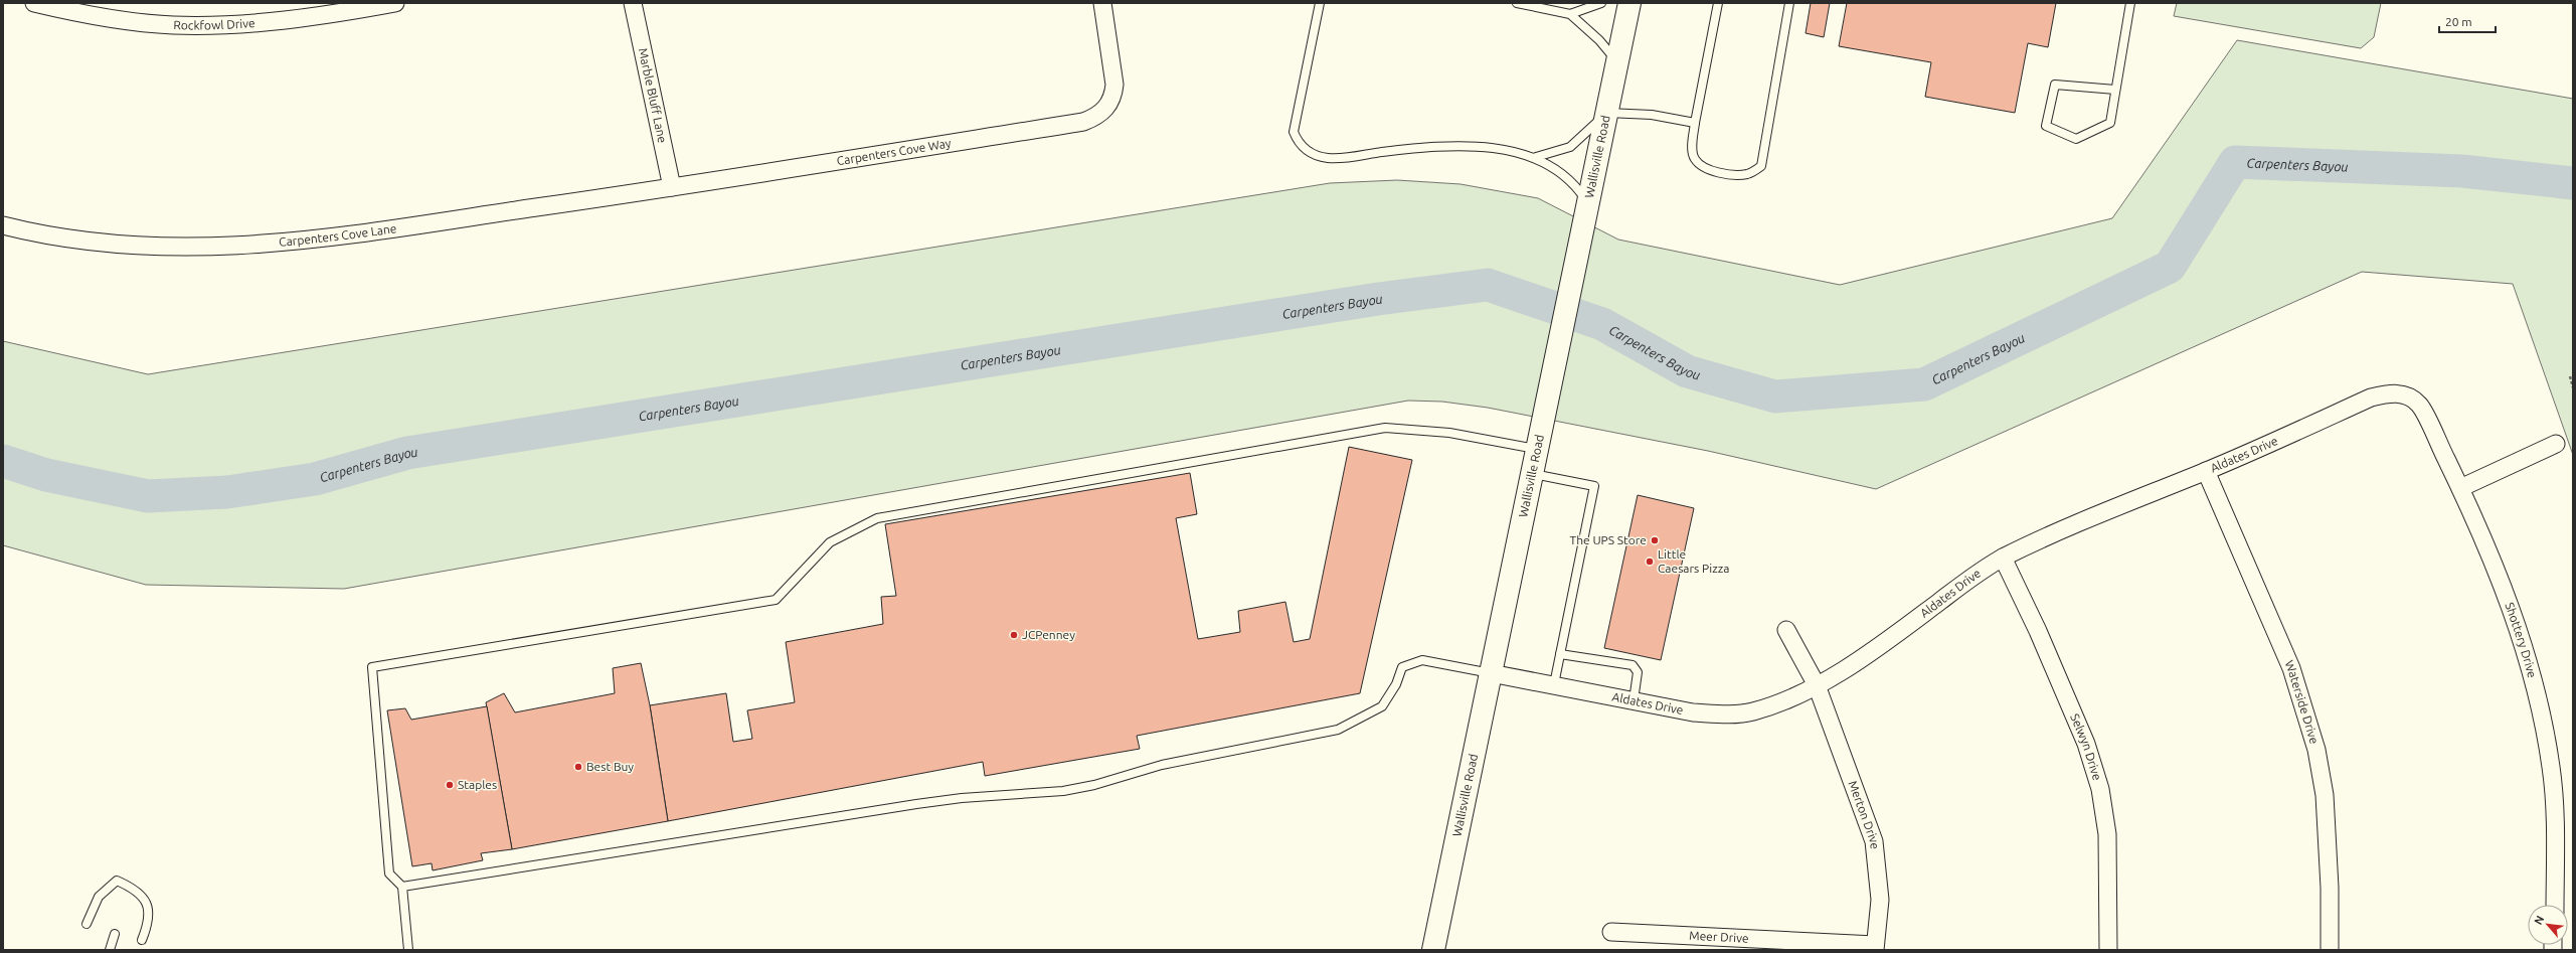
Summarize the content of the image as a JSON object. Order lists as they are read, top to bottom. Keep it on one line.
{"streets":{"main road":["Wallisville Road"],"street":["Rockfowl Drive","Marble Bluff Lane","Carpenters Cove Way","Carpenters Cove Lane","Aldates Drive","Shottery Drive","Waterside Drive","Selwyn Drive","Merton Drive","Meer Drive"]},"crossings":[["Marble Bluff Lane","Carpenters Cove Way"],["Marble Bluff Lane","Carpenters Cove Lane"],["Carpenters Cove Way","Carpenters Cove Lane"],["Wallisville Road","Aldates Drive"],["Aldates Drive","Shottery Drive"],["Aldates Drive","Waterside Drive"],["Aldates Drive","Selwyn Drive"],["Aldates Drive","Merton Drive"],["Merton Drive","Meer Drive"]],"water":["Carpenters Bayou"],"places":["The UPS Store","Little Caesars Pizza","JCPenney","Best Buy","Staples"],"scale_bar":"20 m","north":"top left"}
